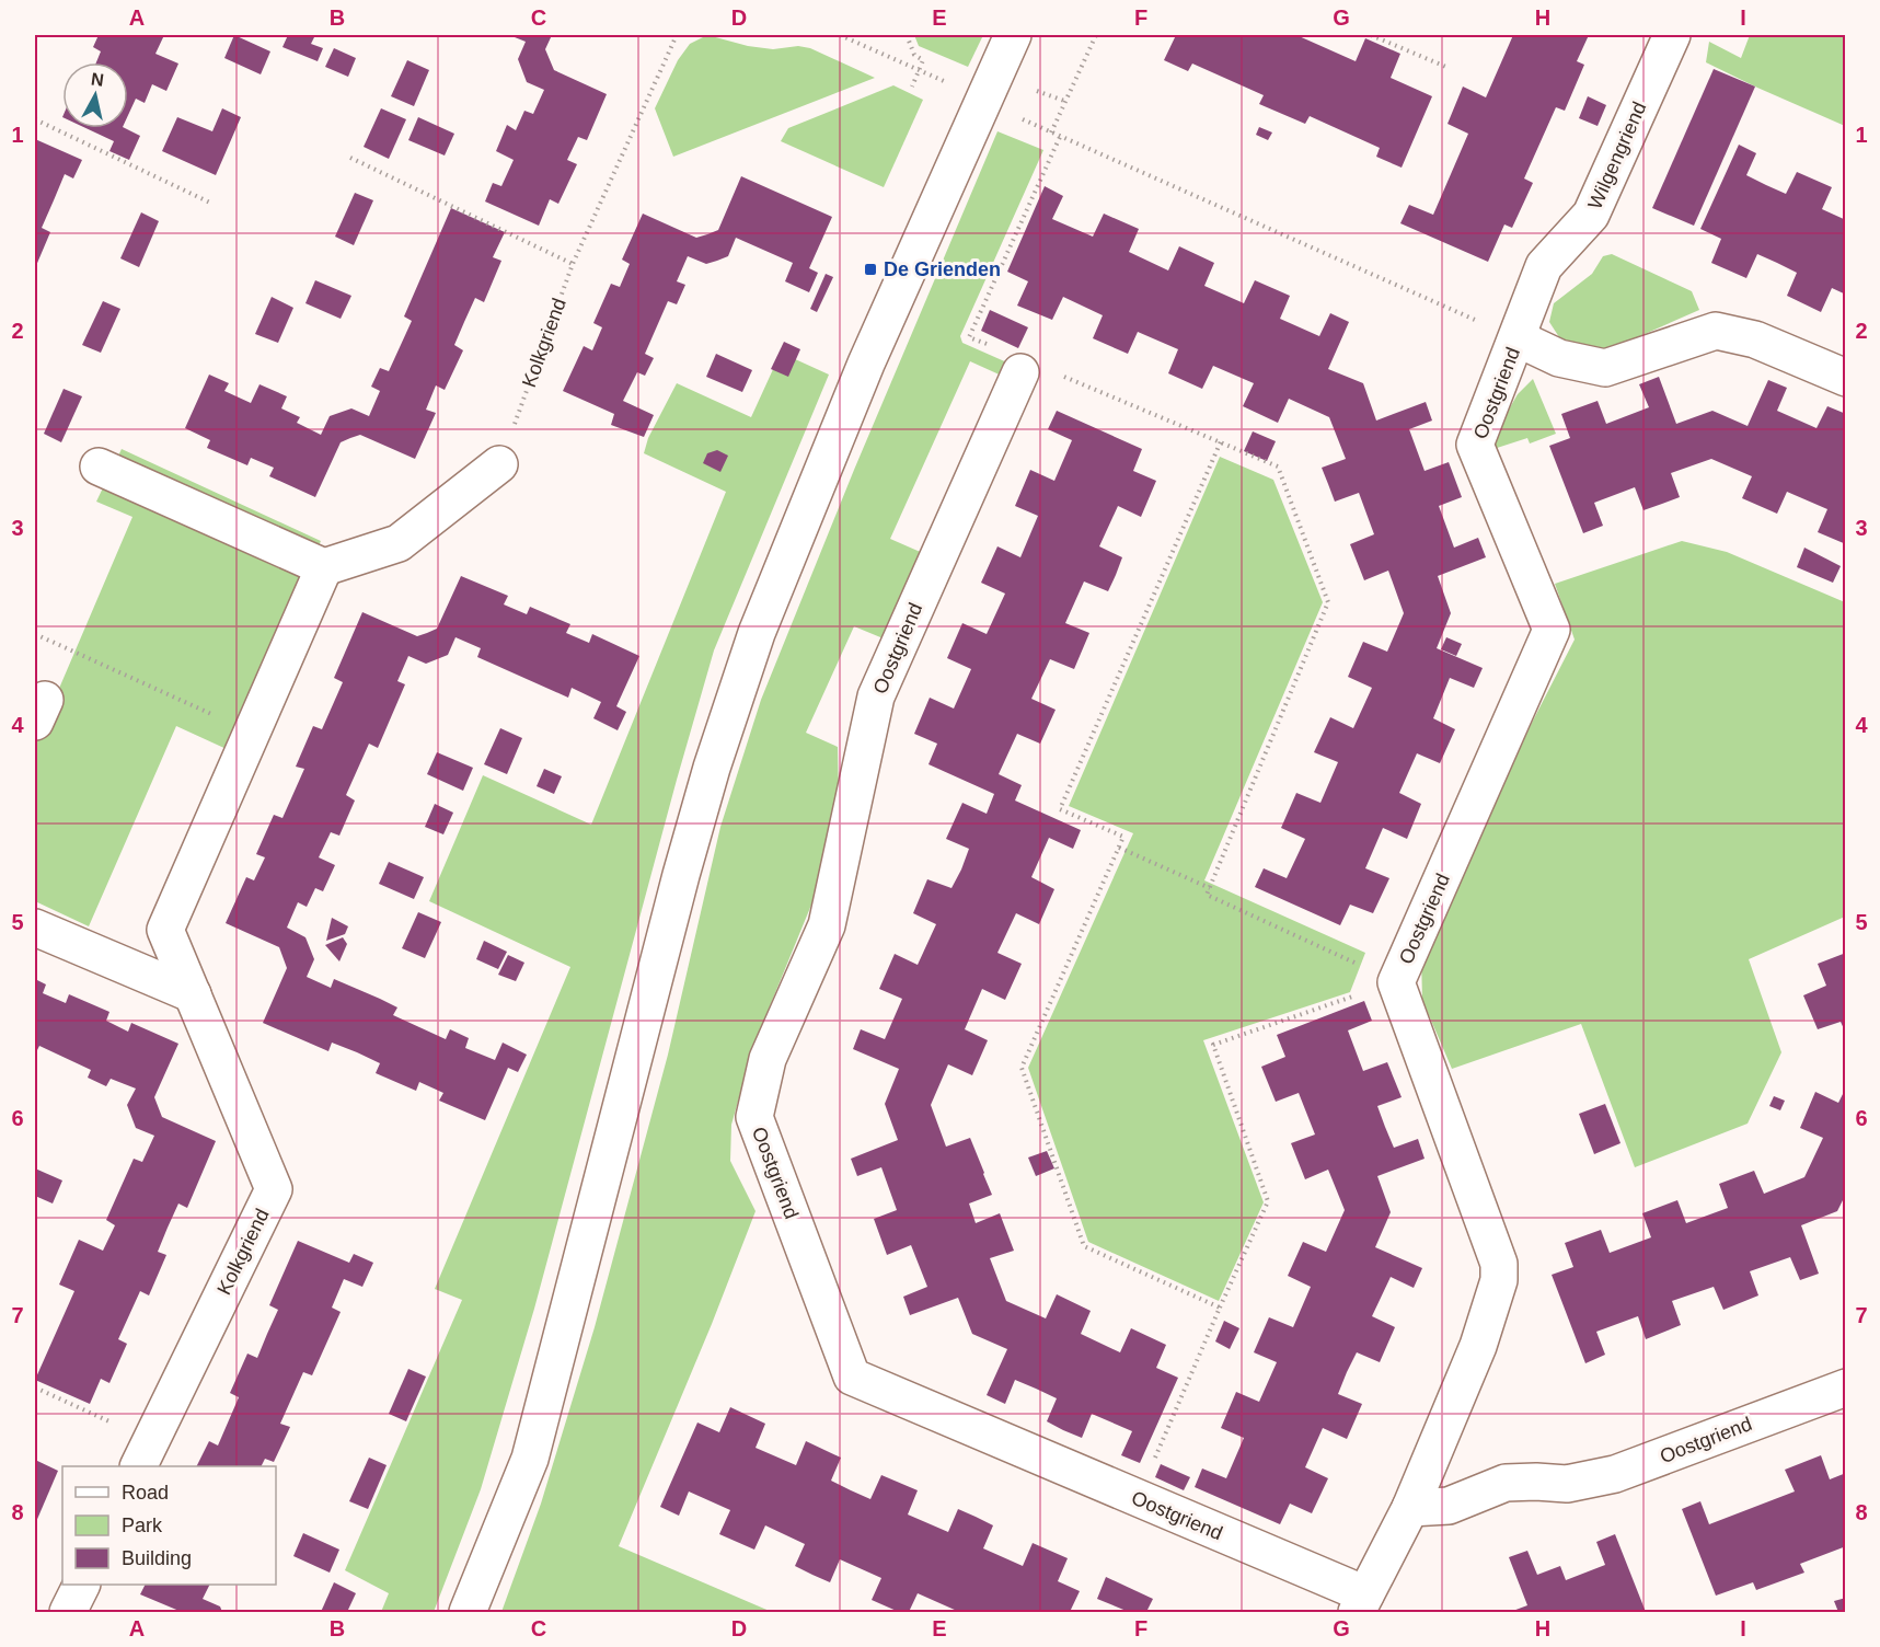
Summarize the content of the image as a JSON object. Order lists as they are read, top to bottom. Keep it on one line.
{"streets":{"street":["Wilgengriend","Kolkgriend","Oostgriend"]},"crossings":[["Wilgengriend","Oostgriend"]],"places":{"transit":["De Grienden"]},"legend":["Road","Park","Building"],"north":"top","grid":{"columns":["A","B","C","D","E","F","G","H","I"],"rows":["1","2","3","4","5","6","7","8"]}}
